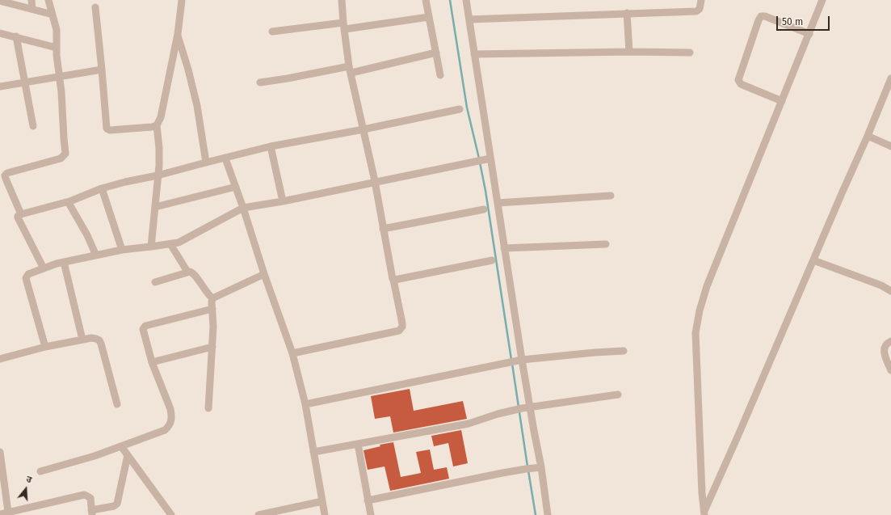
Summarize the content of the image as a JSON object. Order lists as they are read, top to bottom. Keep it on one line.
{"scale_bar":"50 m","north":"top"}
